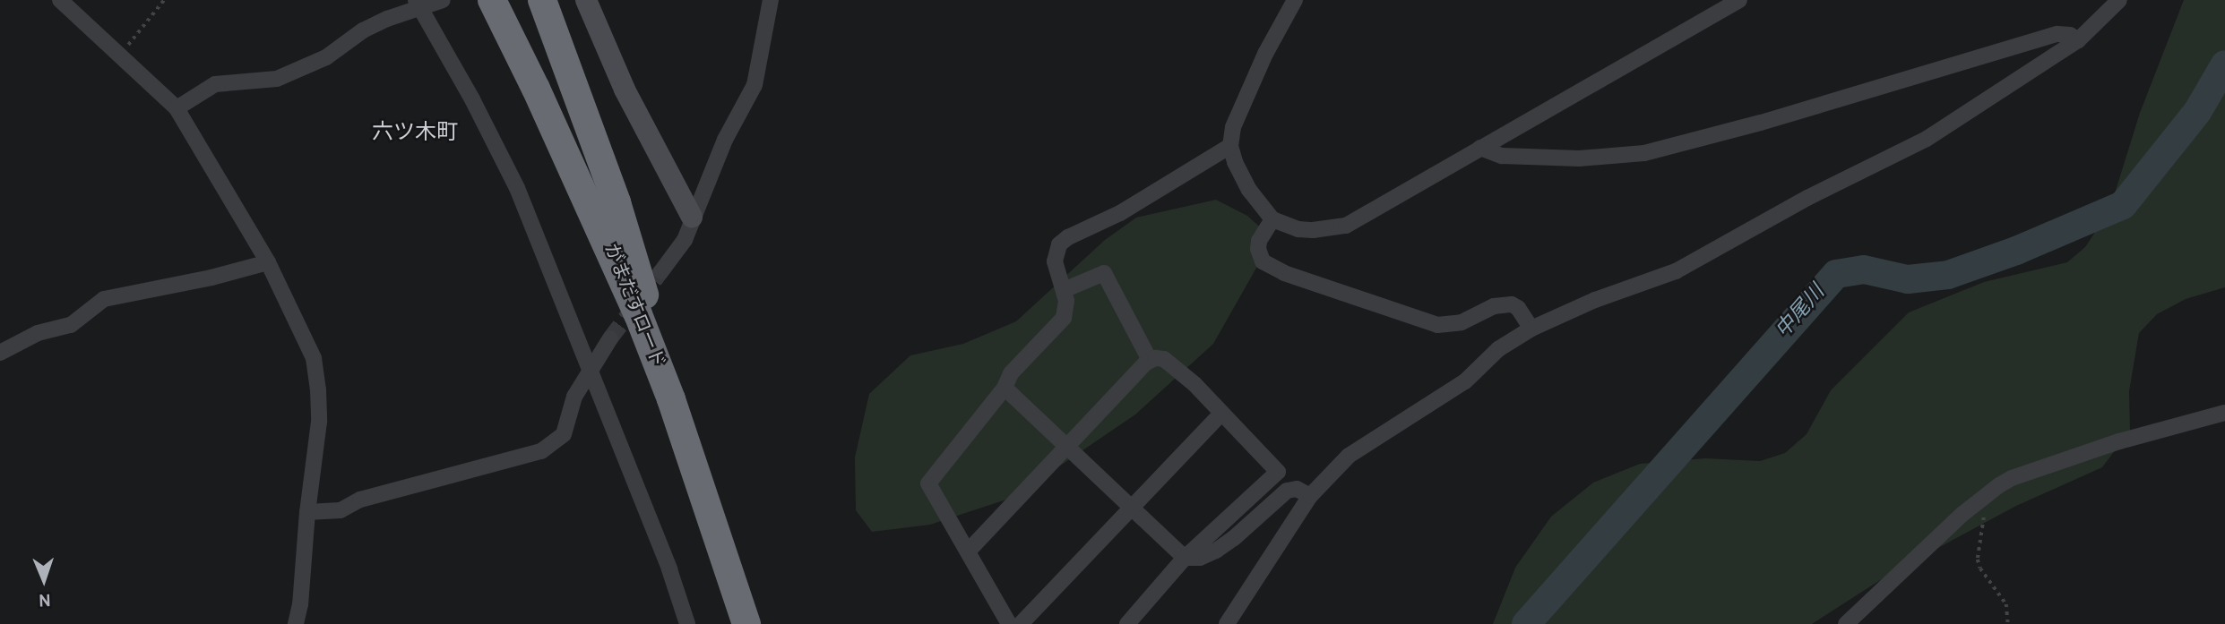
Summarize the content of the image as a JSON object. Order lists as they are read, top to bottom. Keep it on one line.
{"streets":{"highway":["がまだすロード"]},"districts":["六ツ木町"],"water":["中尾川"],"north":"bottom"}
